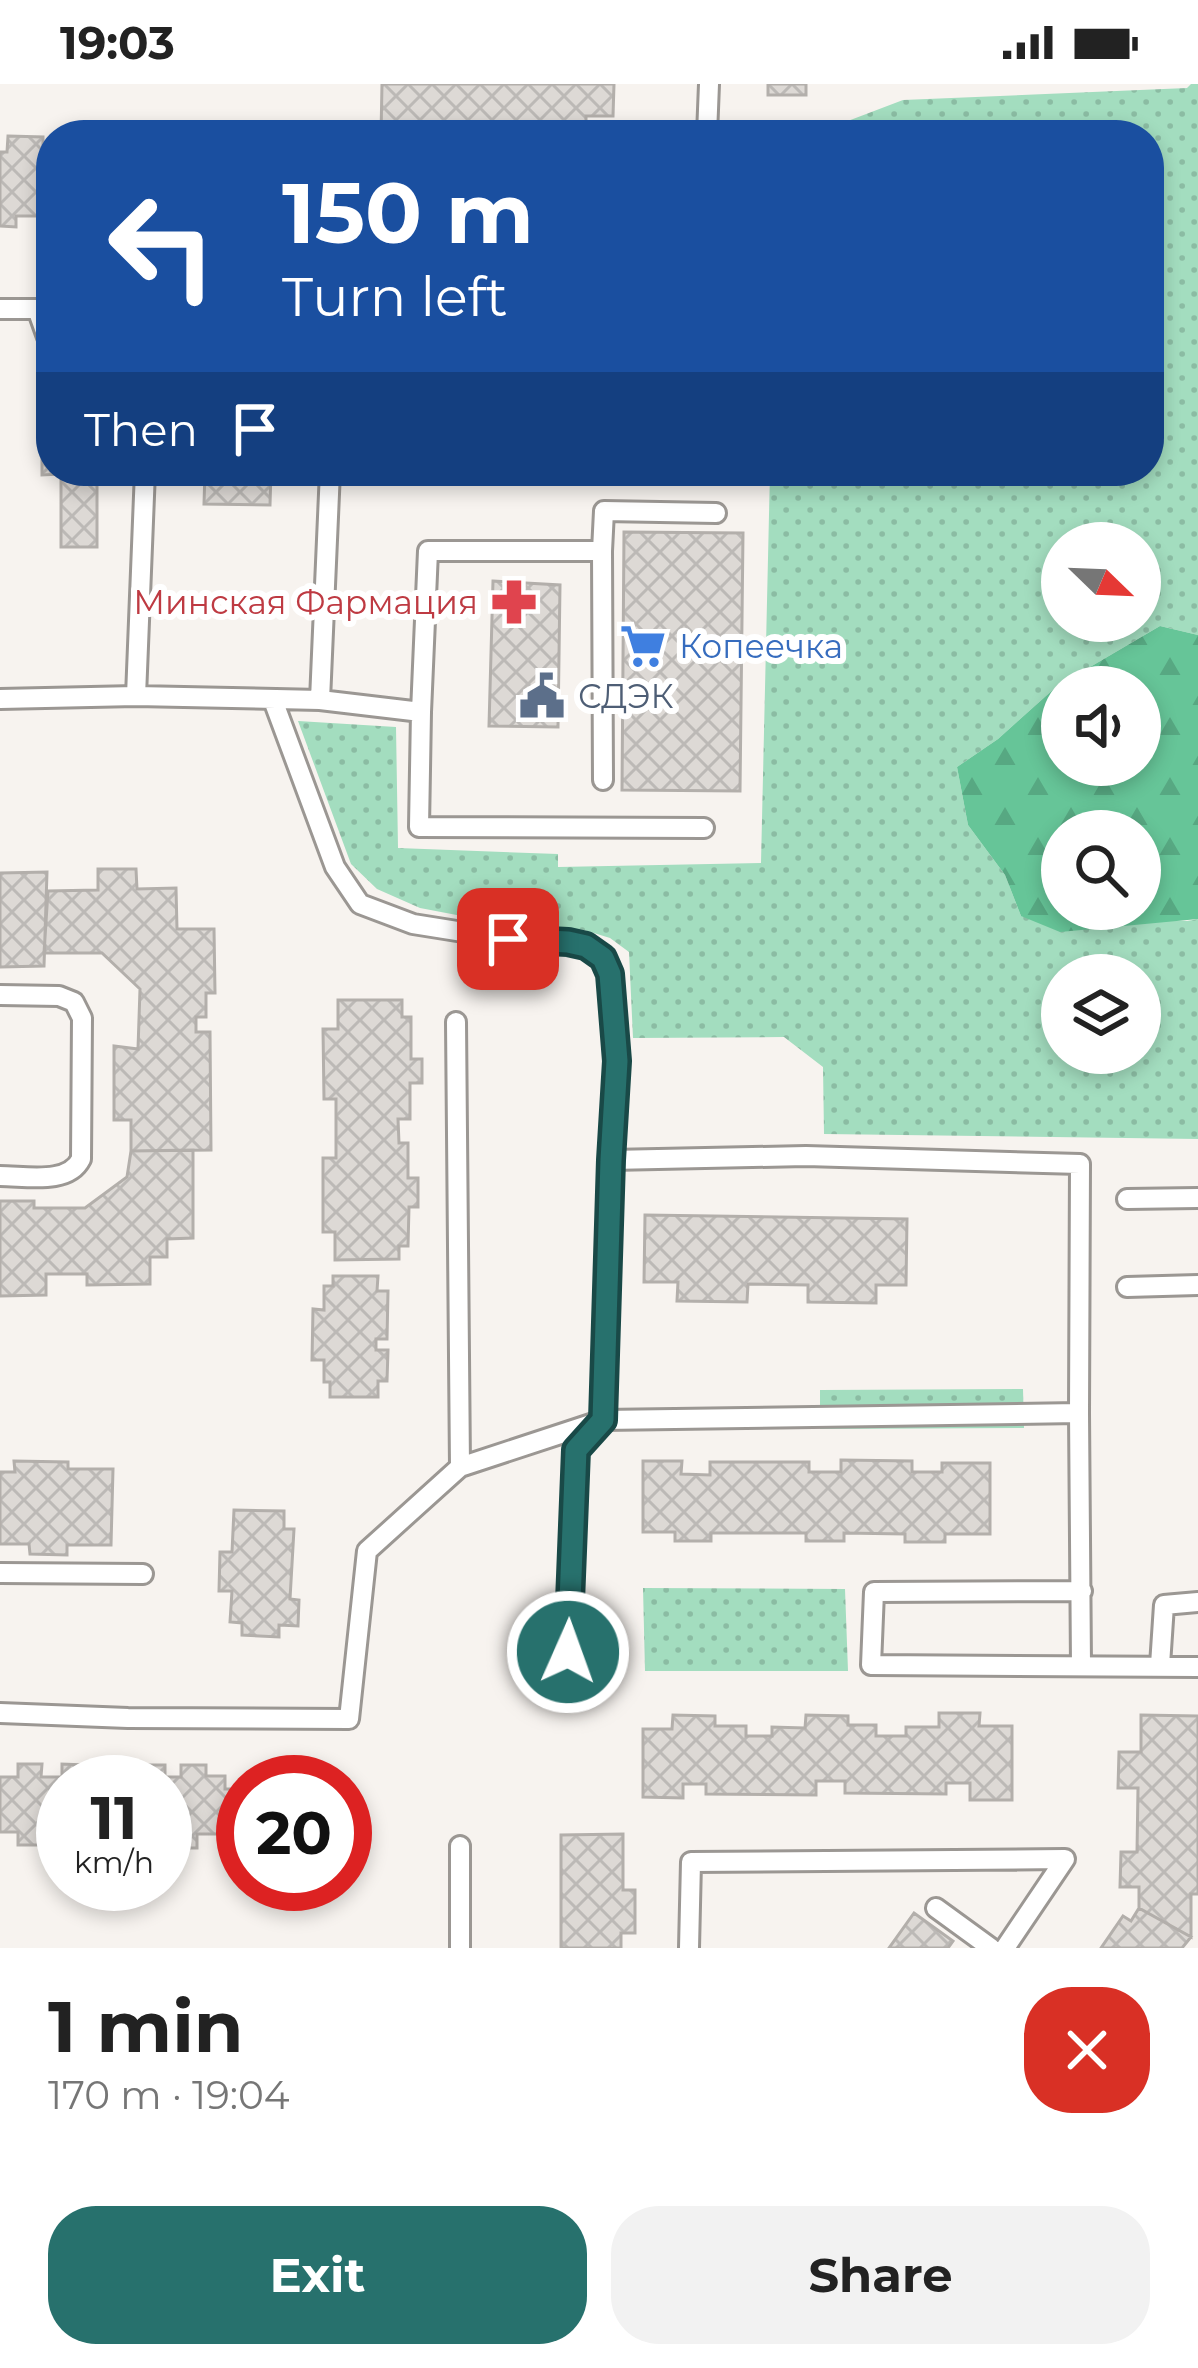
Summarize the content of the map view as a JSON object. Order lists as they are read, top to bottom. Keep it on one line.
{"places":{"pharmacy":["Минская Фармация"],"supermarket":["Копеечка"],"public building":["СДЭК"]},"north":"bottom right","page":{"status":"19:03","turn":["150 m","Turn left"],"then":"Then","speed":"11 km/h","limit":"20","heading":["1 min","170 m · 19:04"],"buttons":["Exit","Share"]}}
